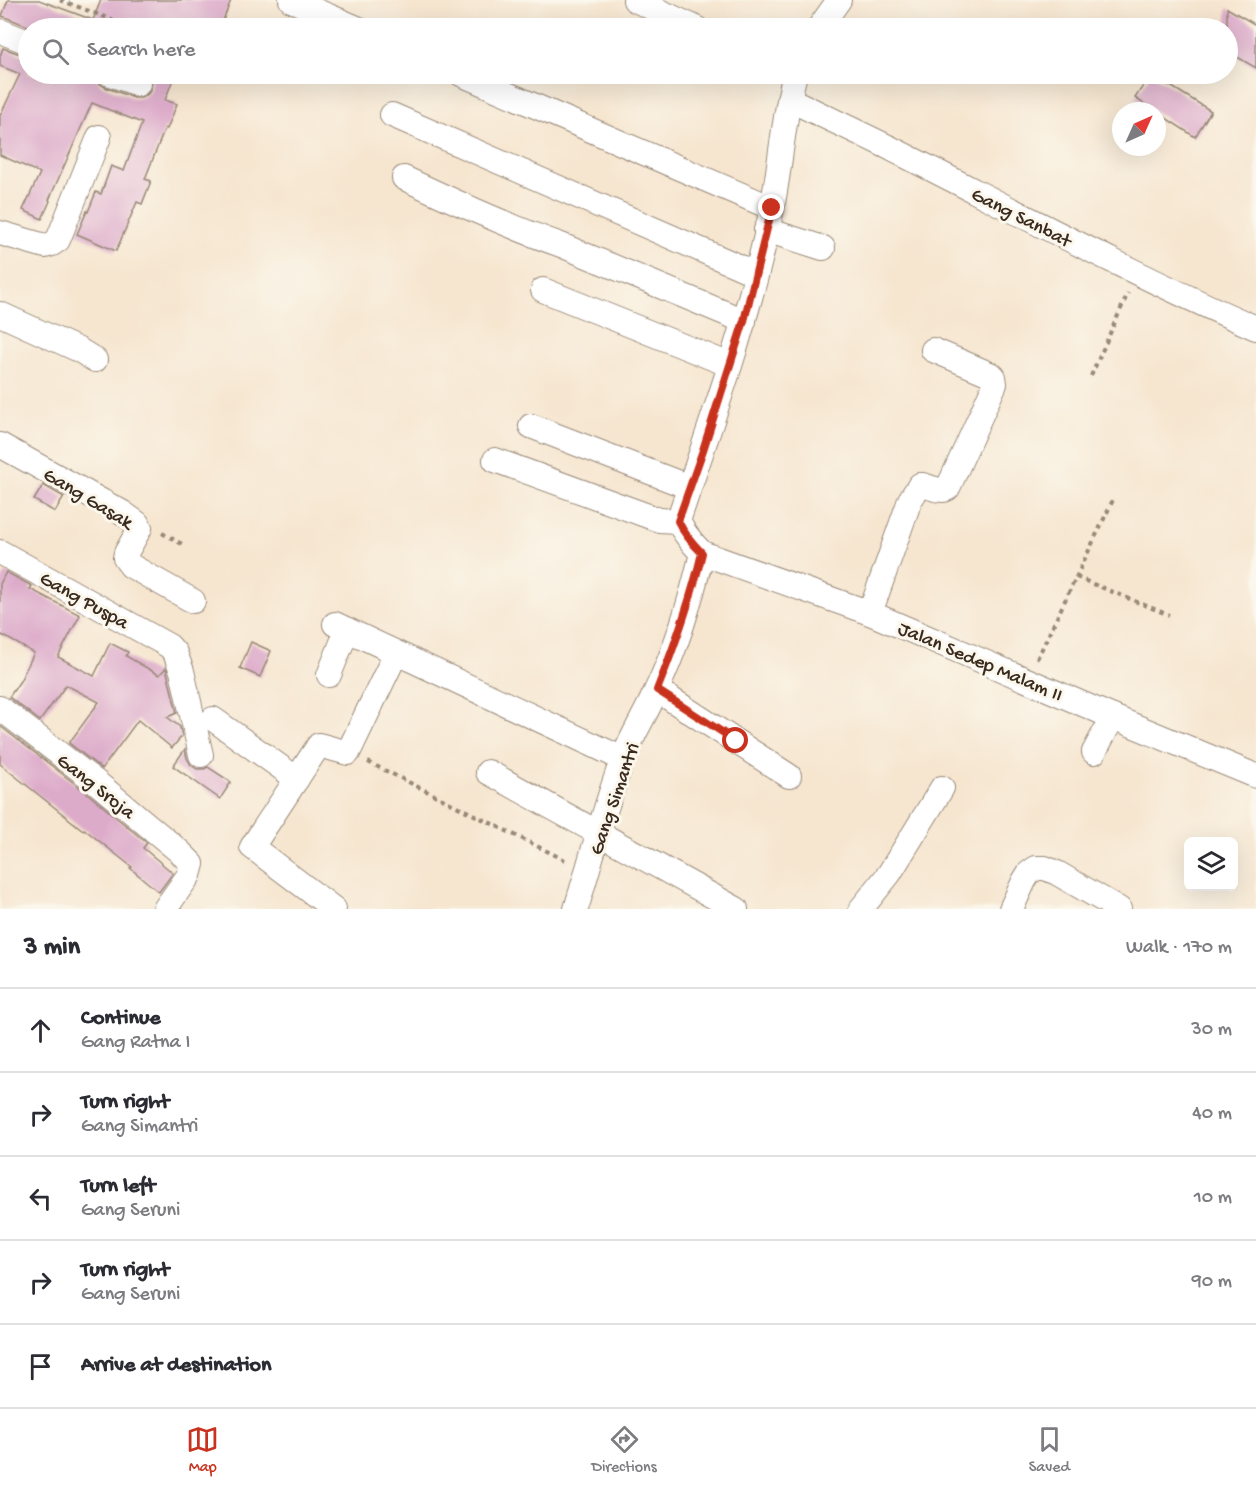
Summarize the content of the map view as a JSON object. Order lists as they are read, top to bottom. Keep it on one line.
{"streets":{"street":["Gang Sanbat","Gang Gasak","Gang Puspa","Jalan Sedep Malam II","Gang Sroja","Gang Simantri"]},"crossings":[["Jalan Sedep Malam II","Gang Simantri"]],"north":"top right","page":{"search":"Search here","heading":["3 min","Walk · 170 m"],"list":[["Continue","Gang Ratna I","30 m"],["Turn right","Gang Simantri","40 m"],["Turn left","Gang Seruni","10 m"],["Turn right","Gang Seruni","90 m"],"Arrive at destination"],"nav":["Map","Directions","Saved"]}}
